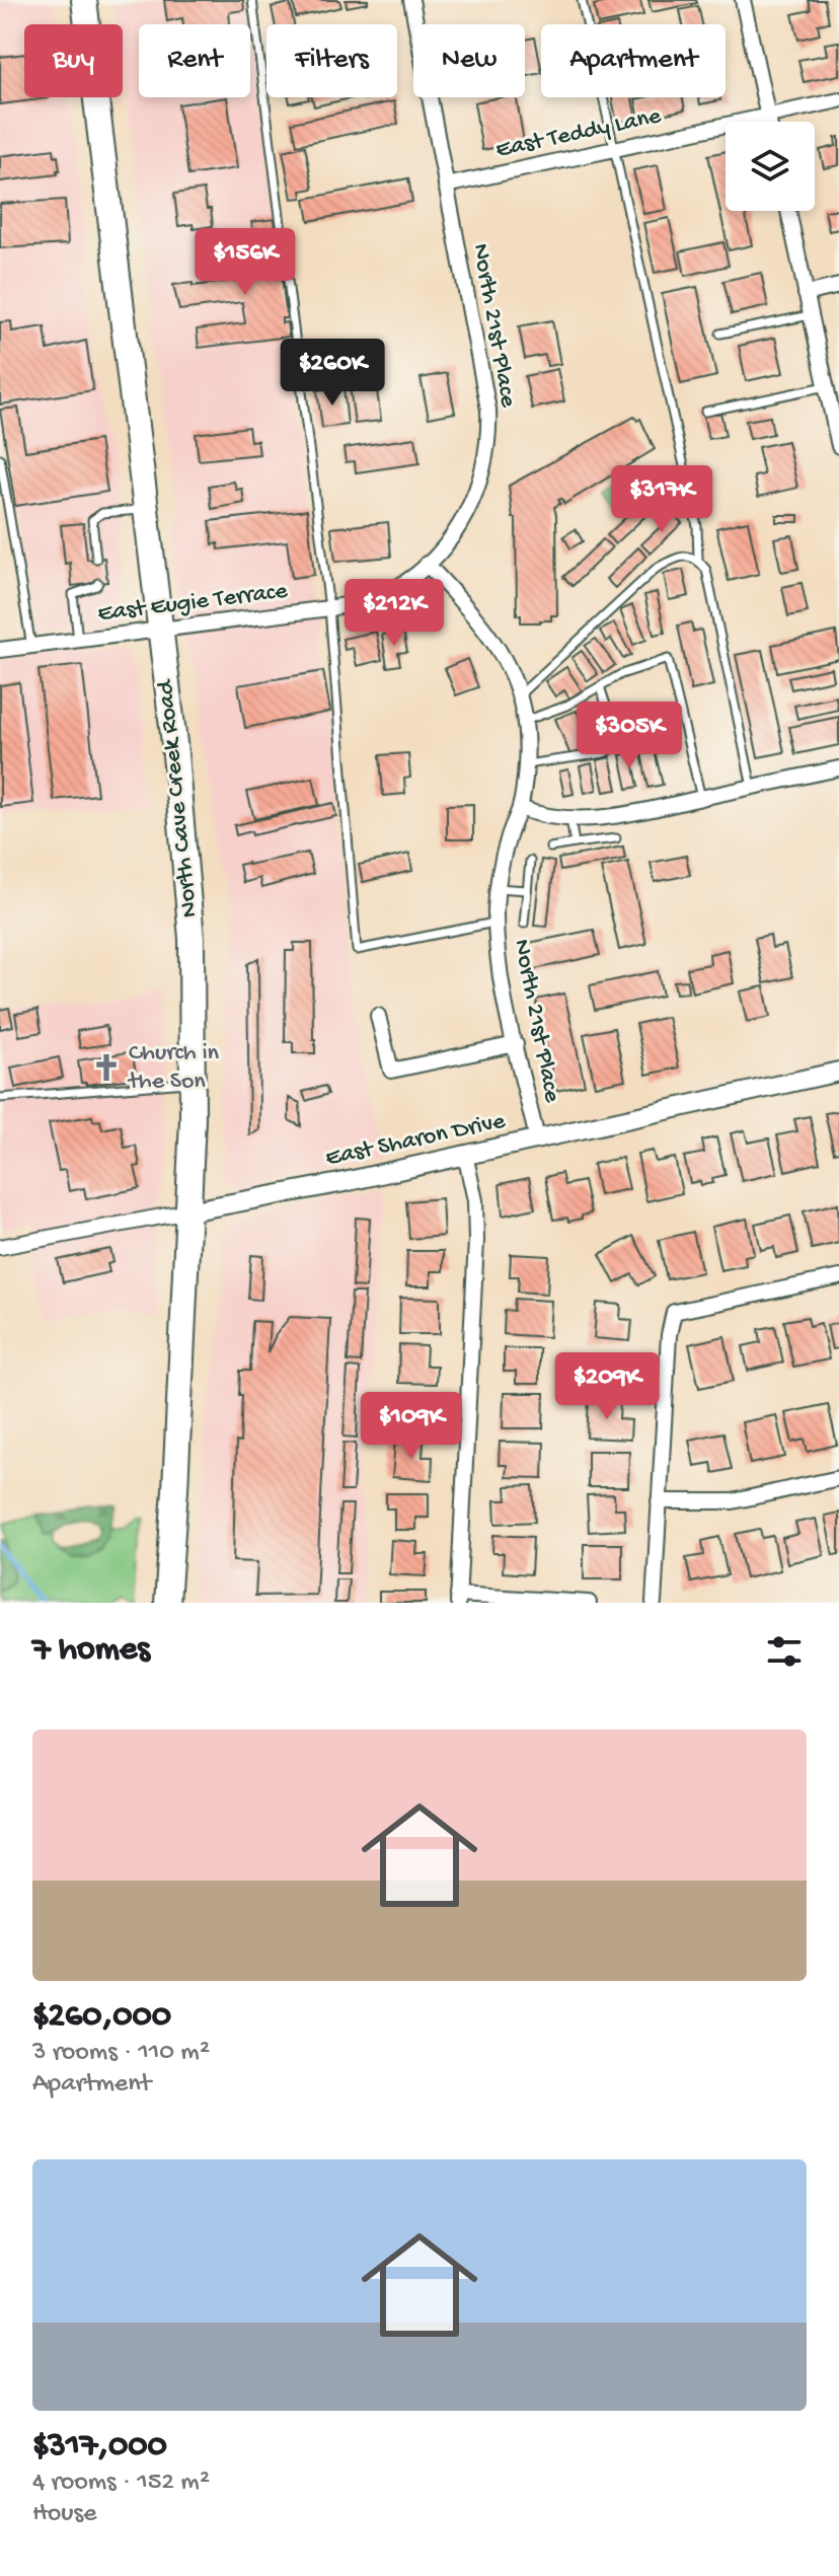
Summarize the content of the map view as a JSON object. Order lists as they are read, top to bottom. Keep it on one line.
{"streets":{"main road":["North Cave Creek Road"],"street":["East Teddy Lane","North 21st Place","East Eugie Terrace","East Sharon Drive"]},"crossings":[["East Teddy Lane","North 21st Place"],["North 21st Place","East Eugie Terrace"],["North 21st Place","East Sharon Drive"],["East Eugie Terrace","North Cave Creek Road"],["North Cave Creek Road","East Sharon Drive"]],"places":{"church":["Church in the Son"]},"page":{"chip":["Buy","Rent","Filters","New","Apartment"],"price":["$156K","$260K","$317K","$212K","$305K","$209K","$109K"],"heading":"7 homes","list":[{"name":"$260,000","note":"3 rooms · 110 m² · Apartment"},{"name":"$317,000","note":"4 rooms · 152 m² · House"}]}}
